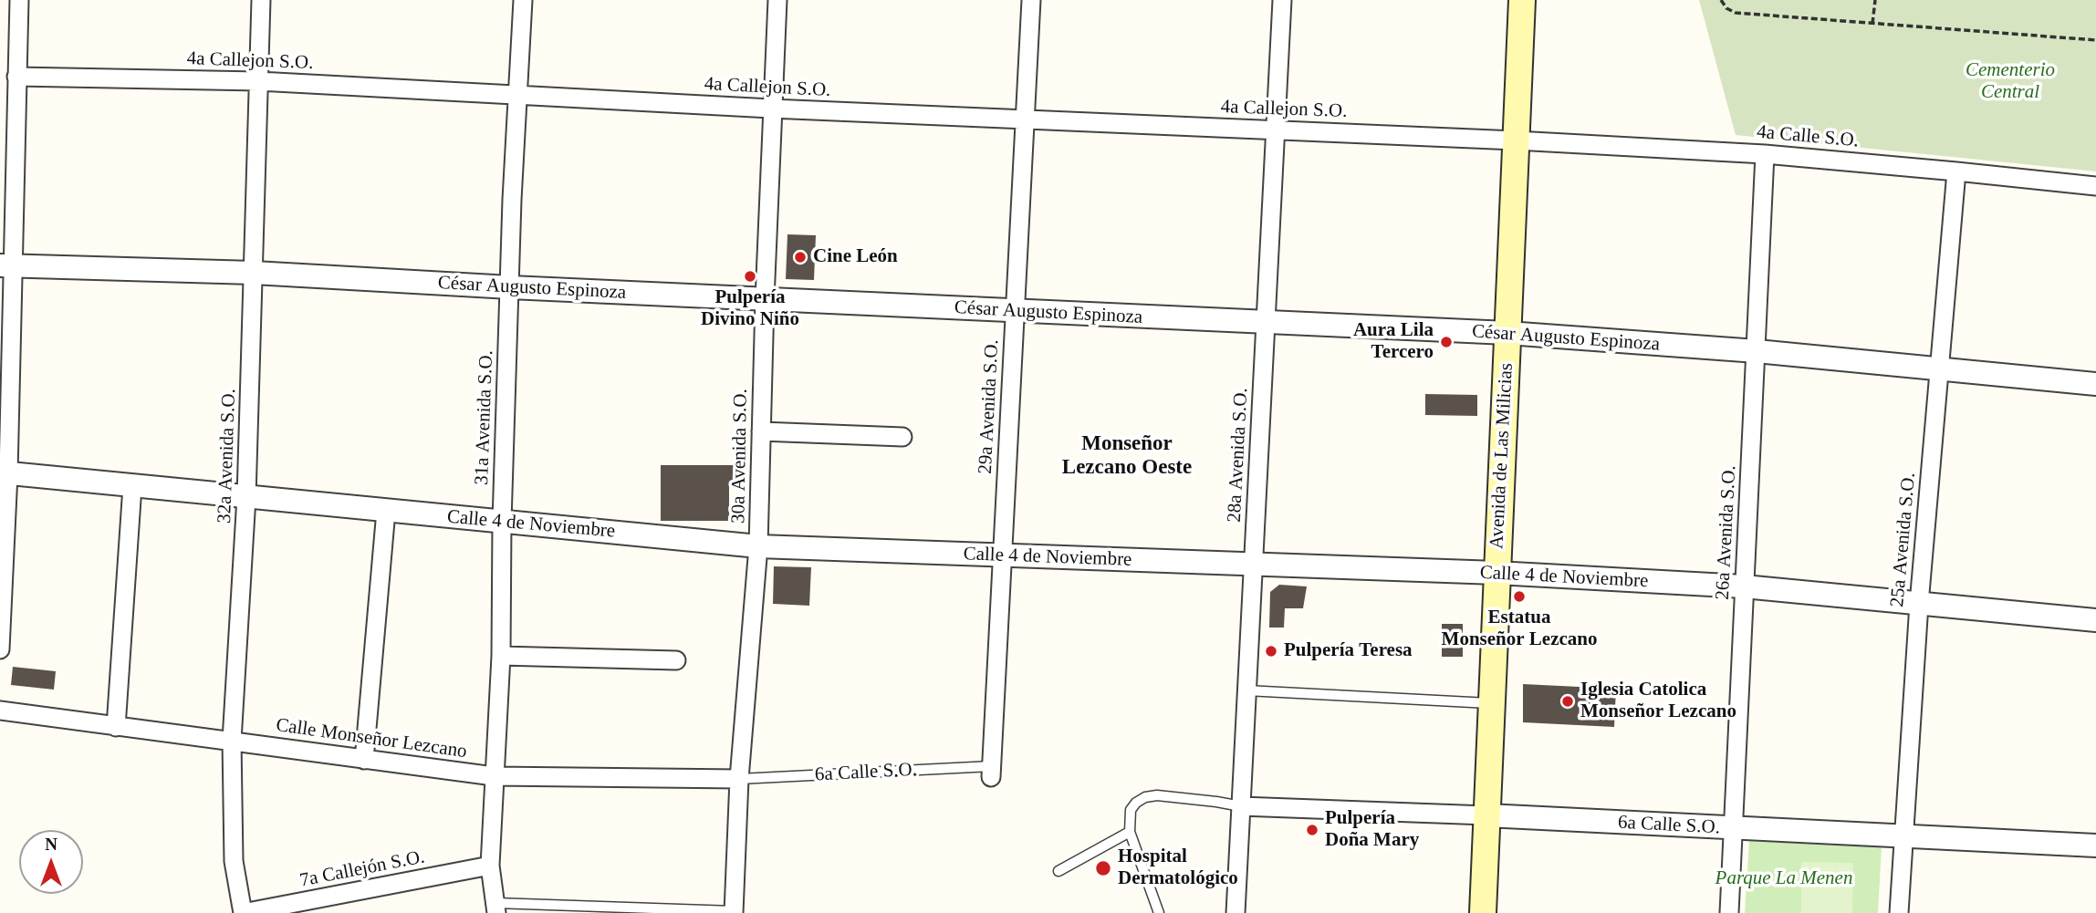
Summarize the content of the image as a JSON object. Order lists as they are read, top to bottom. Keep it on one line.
{"streets":{"main road":["Avenida de Las Milicias"],"street":["4a Callejon S.O.","4a Calle S.O.","César Augusto Espinoza","29a Avenida S.O.","31a Avenida S.O.","28a Avenida S.O.","32a Avenida S.O.","30a Avenida S.O.","Calle 4 de Noviembre","26a Avenida S.O.","25a Avenida S.O.","Calle Monseñor Lezcano","6a Calle S.O.","7a Callejón S.O."]},"crossings":[["4a Callejon S.O.","4a Calle S.O."],["4a Callejon S.O.","29a Avenida S.O."],["4a Callejon S.O.","31a Avenida S.O."],["4a Callejon S.O.","28a Avenida S.O."],["4a Callejon S.O.","32a Avenida S.O."],["4a Callejon S.O.","30a Avenida S.O."],["4a Callejon S.O.","Avenida de Las Milicias"],["4a Calle S.O.","Avenida de Las Milicias"],["4a Calle S.O.","26a Avenida S.O."],["4a Calle S.O.","25a Avenida S.O."],["César Augusto Espinoza","29a Avenida S.O."],["César Augusto Espinoza","31a Avenida S.O."],["César Augusto Espinoza","28a Avenida S.O."],["César Augusto Espinoza","32a Avenida S.O."],["César Augusto Espinoza","30a Avenida S.O."],["César Augusto Espinoza","Avenida de Las Milicias"],["César Augusto Espinoza","26a Avenida S.O."],["César Augusto Espinoza","25a Avenida S.O."],["29a Avenida S.O.","Calle 4 de Noviembre"],["29a Avenida S.O.","6a Calle S.O."],["31a Avenida S.O.","Calle 4 de Noviembre"],["31a Avenida S.O.","Calle Monseñor Lezcano"],["31a Avenida S.O.","7a Callejón S.O."],["28a Avenida S.O.","Calle 4 de Noviembre"],["28a Avenida S.O.","6a Calle S.O."],["32a Avenida S.O.","Calle 4 de Noviembre"],["32a Avenida S.O.","Calle Monseñor Lezcano"],["32a Avenida S.O.","7a Callejón S.O."],["30a Avenida S.O.","Calle 4 de Noviembre"],["30a Avenida S.O.","Calle Monseñor Lezcano"],["30a Avenida S.O.","6a Calle S.O."],["Avenida de Las Milicias","Calle 4 de Noviembre"],["Avenida de Las Milicias","6a Calle S.O."],["Calle 4 de Noviembre","26a Avenida S.O."],["Calle 4 de Noviembre","25a Avenida S.O."],["26a Avenida S.O.","6a Calle S.O."],["25a Avenida S.O.","6a Calle S.O."],["Calle Monseñor Lezcano","6a Calle S.O."]],"districts":["Monseñor Lezcano Oeste"],"parks":["Cementerio Central","Parque La Menen"],"places":["Cine León","Pulpería Divino Niño","Aura Lila Tercero","Estatua Monseñor Lezcano","Pulpería Teresa","Iglesia Catolica Monseñor Lezcano","Pulpería Doña Mary","Hospital Dermatológico"],"north":"top"}
